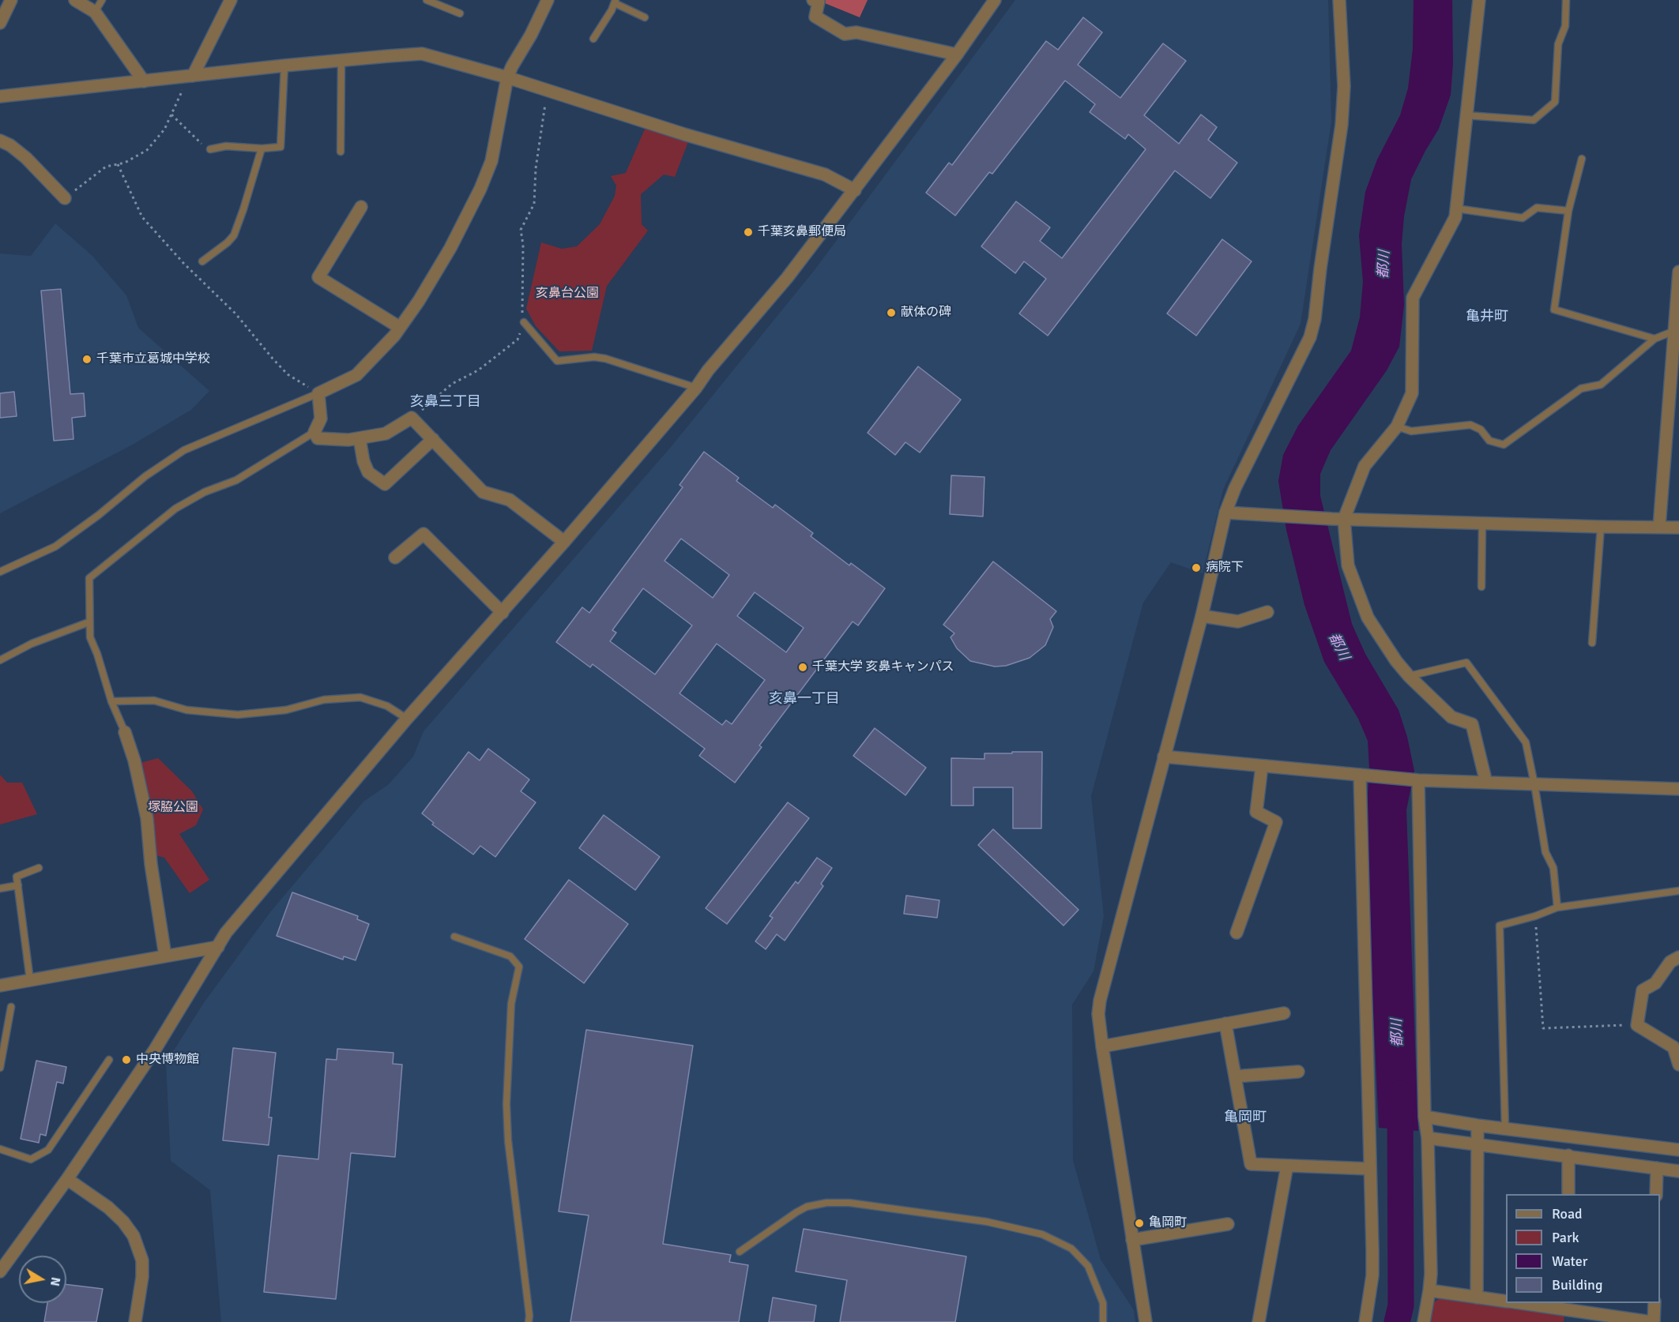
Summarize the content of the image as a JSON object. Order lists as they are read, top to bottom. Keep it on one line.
{"districts":["亀井町","亥鼻三丁目","亥鼻一丁目","亀岡町"],"water":["都川"],"parks":["亥鼻台公園","塚脇公園"],"places":["千葉亥鼻郵便局","献体の碑","千葉市立葛城中学校","病院下","千葉大学 亥鼻キャンパス","中央博物館","亀岡町"],"legend":["Road","Park","Water","Building"],"north":"right"}
